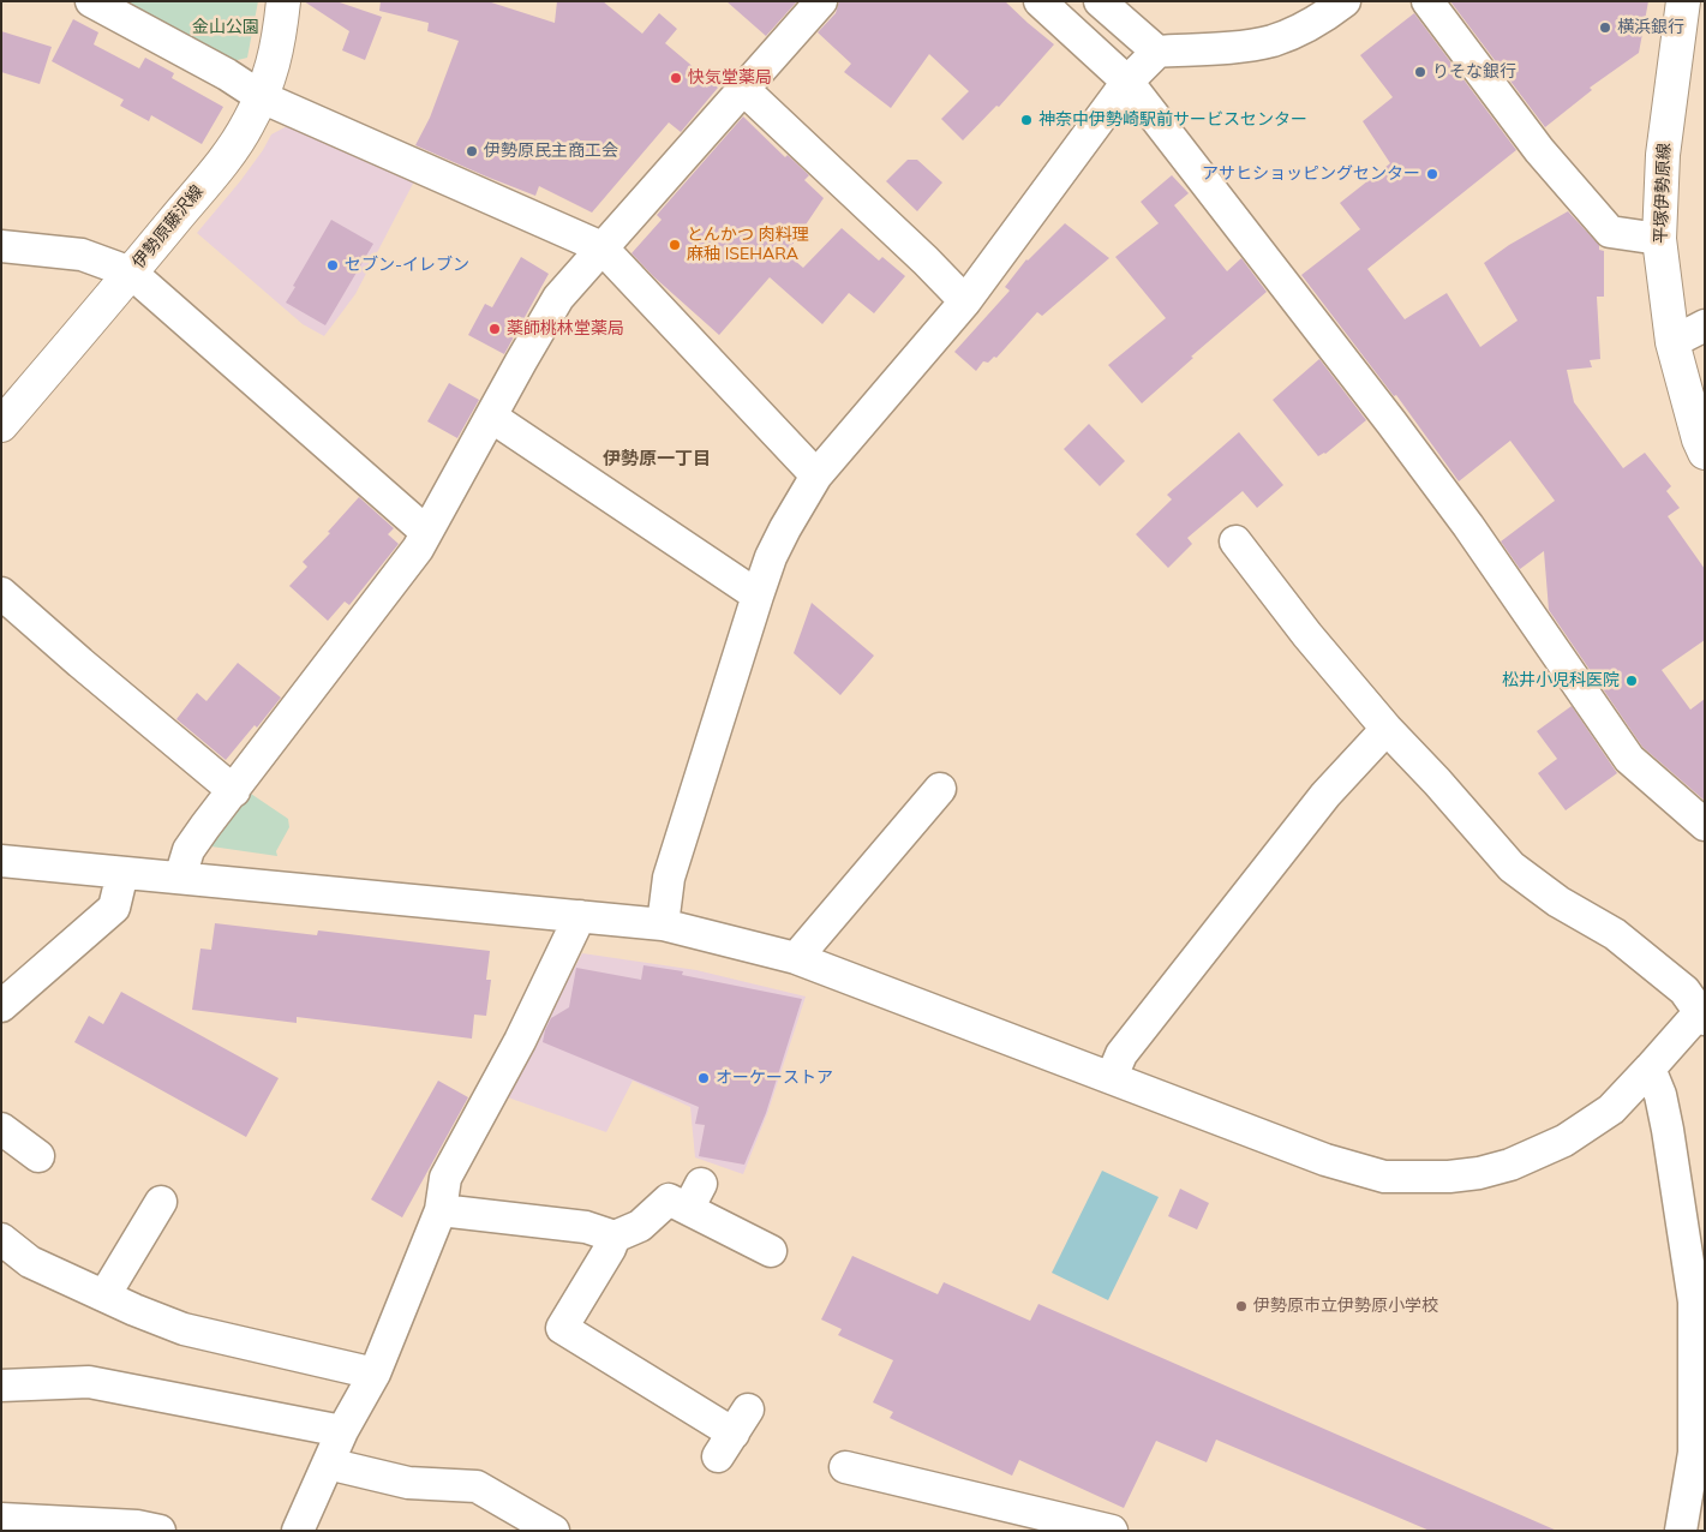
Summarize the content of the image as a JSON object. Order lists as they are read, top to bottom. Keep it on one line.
{"streets":{"main road":["平塚伊勢原線","伊勢原藤沢線"]},"districts":["伊勢原一丁目"],"parks":["金山公園"],"places":["横浜銀行","りそな銀行","快気堂薬局","神奈中伊勢崎駅前サービスセンター","伊勢原民主商工会","アサヒショッピングセンター","とんかつ 肉料理 麻秞 ISEHARA","セブン-イレブン","薬師桃林堂薬局","松井小児科医院","オーケーストア","伊勢原市立伊勢原小学校"]}
